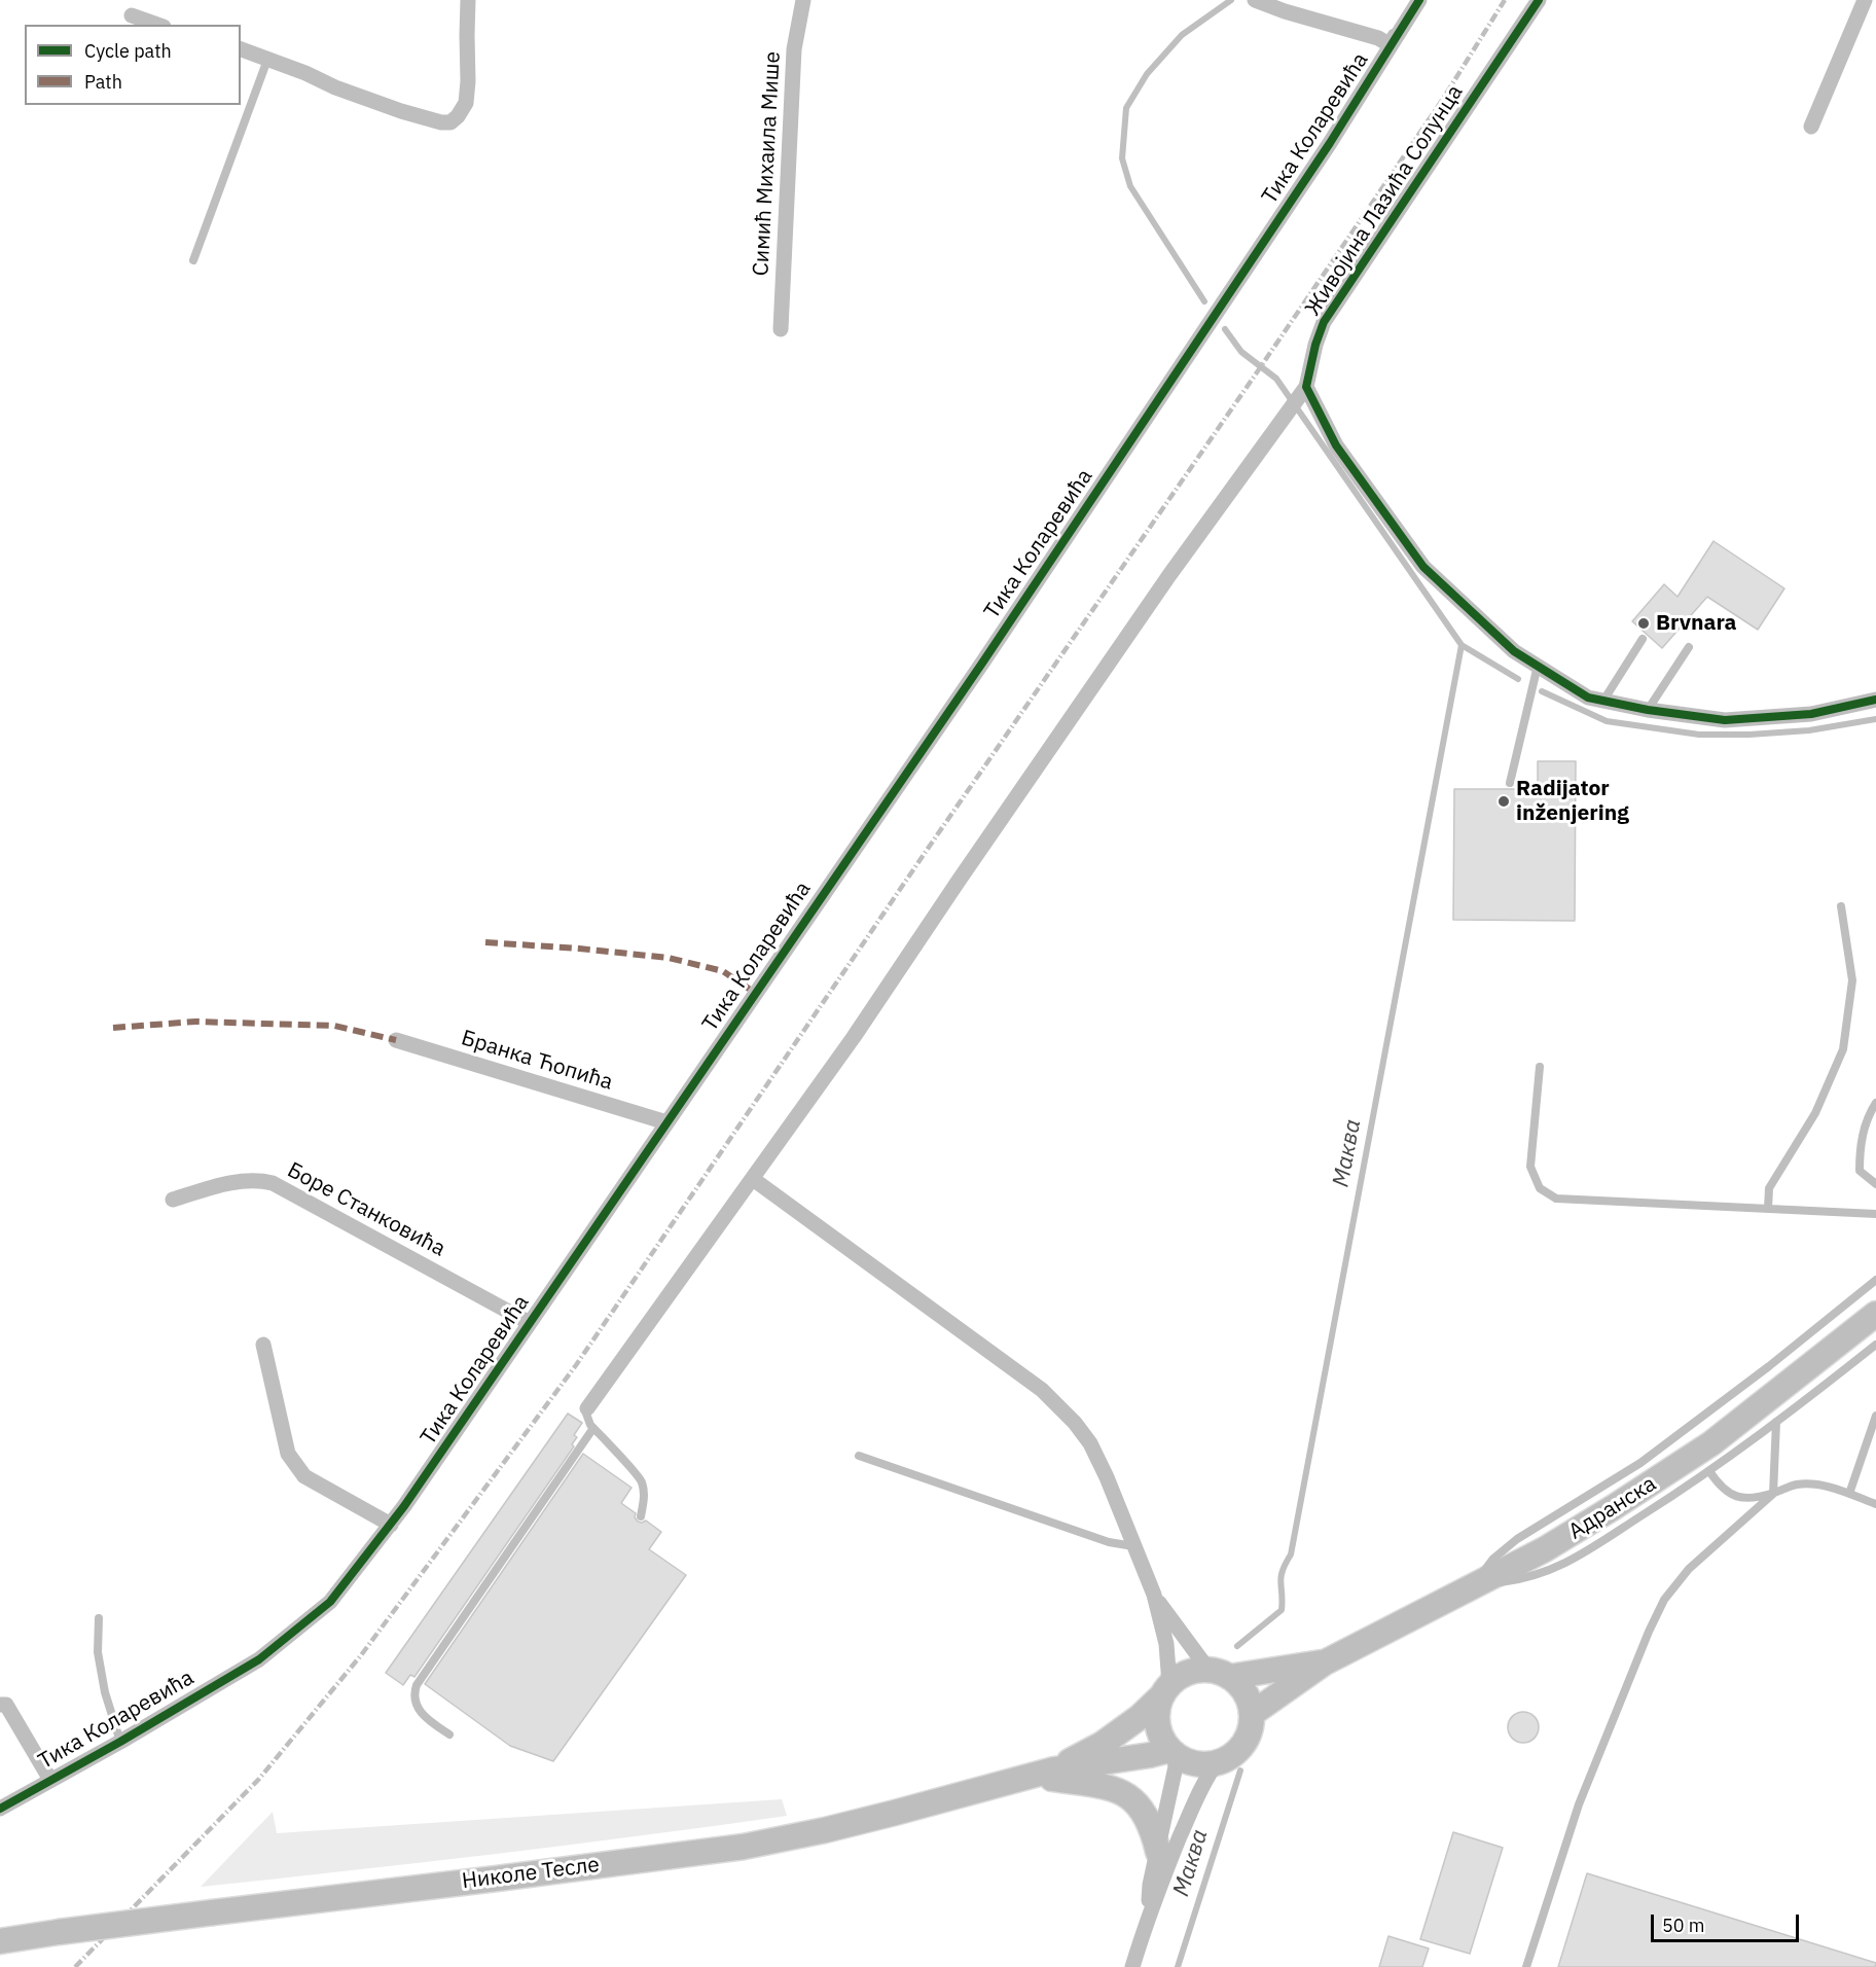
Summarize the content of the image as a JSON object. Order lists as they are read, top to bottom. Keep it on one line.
{"streets":{"main road":["Адранска","Николе Тесле"],"street":["Тика Коларевића","Симић Михаила Мише","Живојина Лазића Солунца","Бранка Ћопића","Боре Станковића"]},"crossings":[["Тика Коларевића","Бранка Ћопића"],["Тика Коларевића","Боре Станковића"],["Адранска","Николе Тесле"]],"water":["Маква"],"places":["Brvnara","Radijator inženjering"],"legend":["Cycle path","Path"],"scale_bar":"50 m"}
